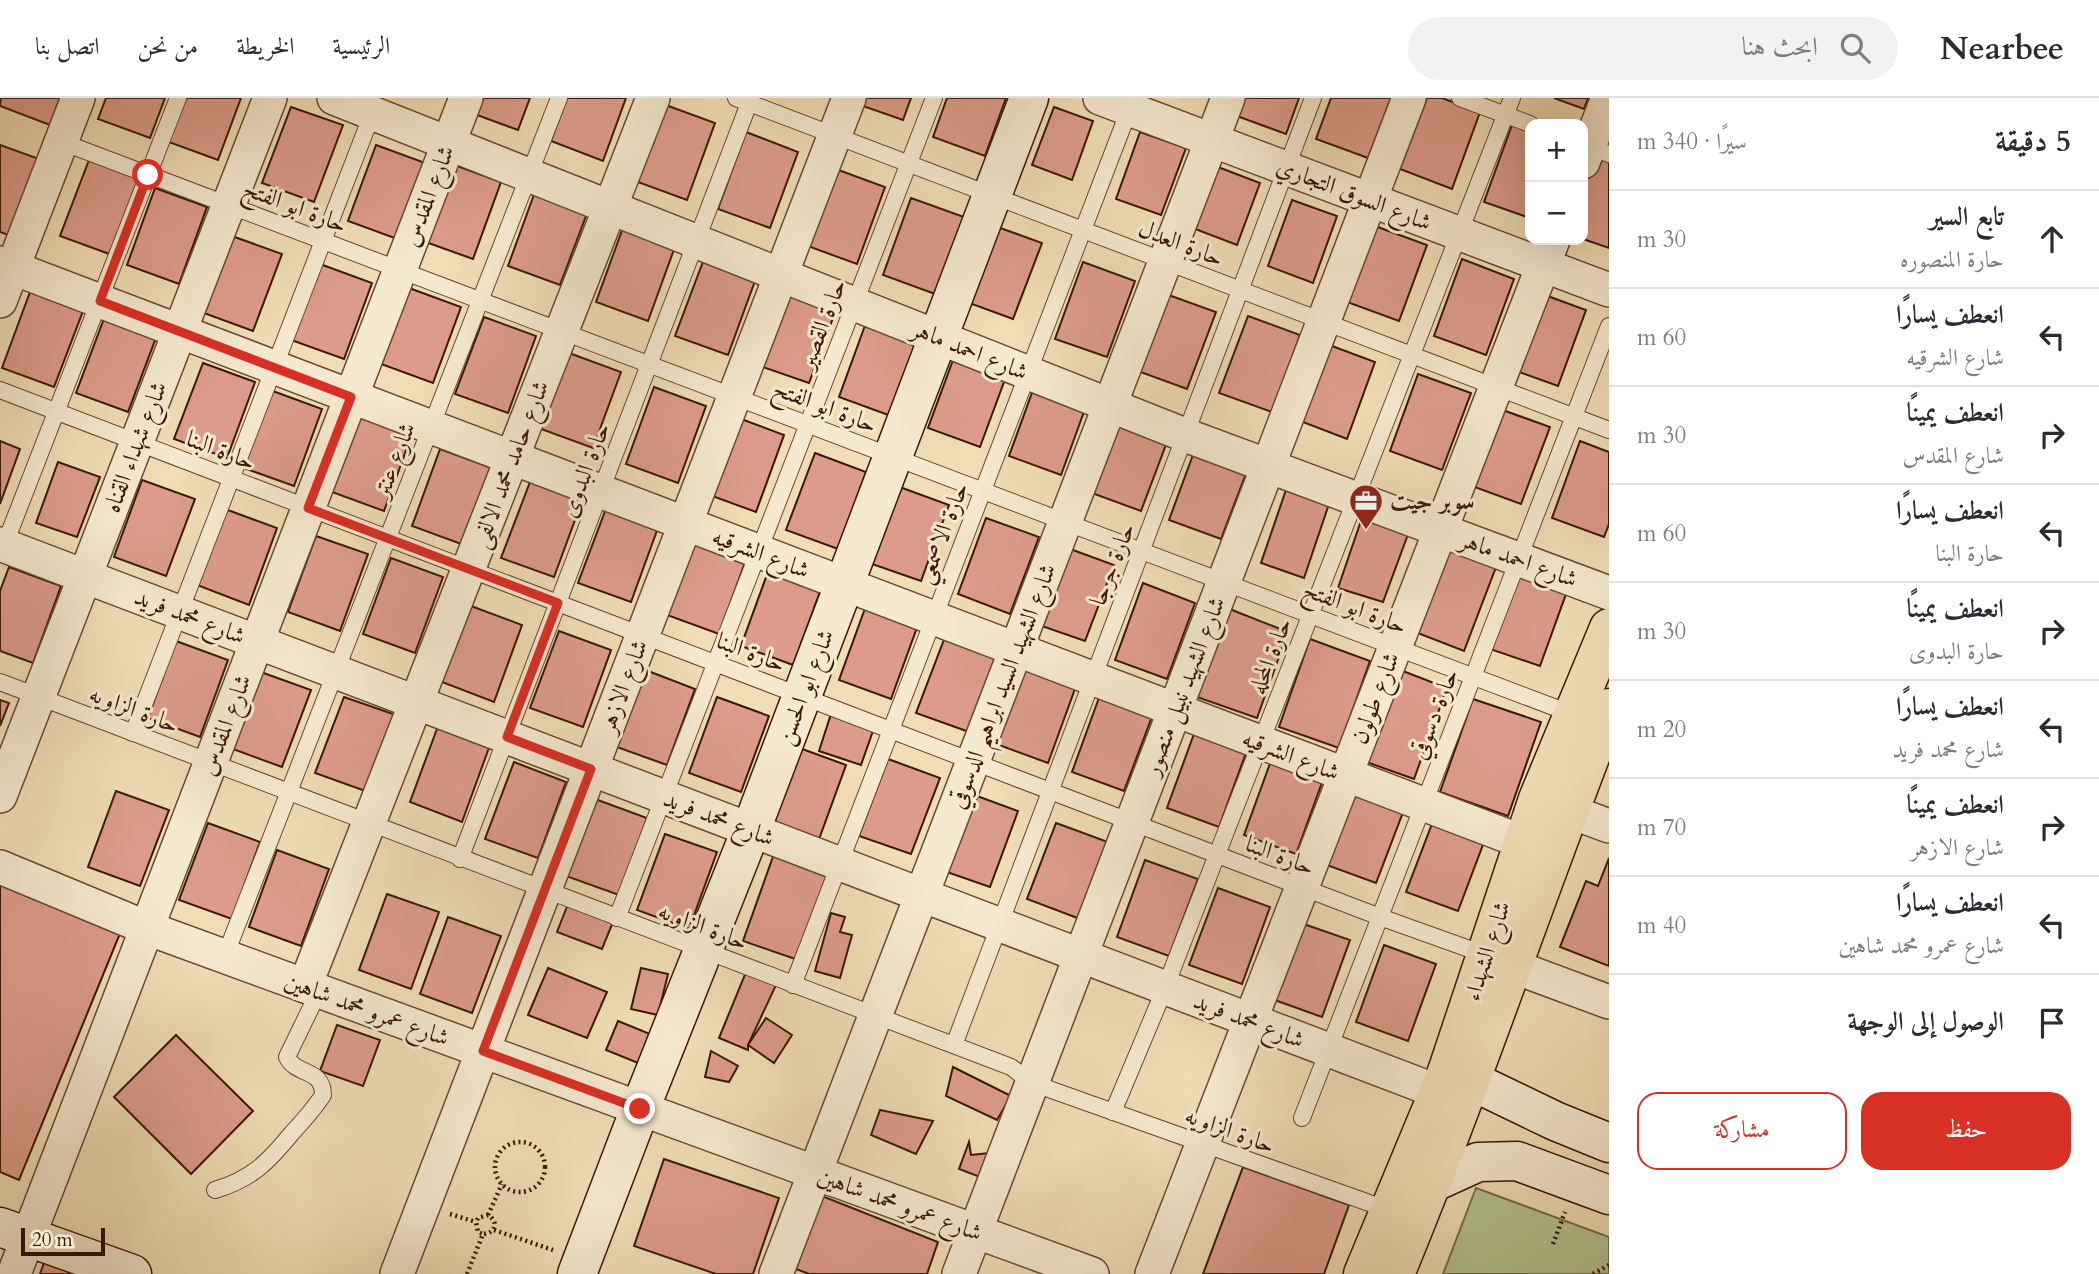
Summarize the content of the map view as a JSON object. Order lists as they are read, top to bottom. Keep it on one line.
{"streets":{"highway":["شارع الشهداء"],"street":["شارع السوق التجاري","شارع المقدس","شارع احمد ماهر","شارع شهداء القناه","شارع حامد محمد الالفى","شارع الشرقيه","شارع محمد فريد","شارع الازهر","شارع الشهيد السيد ابراهيم الدسوقي","شارع الشهيد نبيل منصور","شارع ابو الحسن","شارع طولون","شارع عمرو محمد شاهين"],"lane":["حارة ابو الفتح","حارة العدل","حارة القصير","حارة البنا","شارع عنتر","حارة البدوى","حارة الاصمعي","حارة جرجا","حارة المحله","حارة الزاويه","حارة دسوقي"]},"crossings":[["شارع السوق التجاري","حارة الاصمعي"],["شارع السوق التجاري","حارة جرجا"],["شارع السوق التجاري","حارة المحله"],["شارع السوق التجاري","شارع الشهيد السيد ابراهيم الدسوقي"],["شارع السوق التجاري","شارع الشهيد نبيل منصور"],["شارع السوق التجاري","شارع طولون"],["شارع المقدس","حارة ابو الفتح"],["شارع المقدس","شارع احمد ماهر"],["شارع المقدس","حارة البنا"],["شارع المقدس","شارع الشرقيه"],["شارع المقدس","شارع محمد فريد"],["شارع المقدس","حارة الزاويه"],["شارع المقدس","شارع عمرو محمد شاهين"],["حارة ابو الفتح","حارة القصير"],["حارة ابو الفتح","شارع شهداء القناه"],["حارة ابو الفتح","شارع عنتر"],["حارة ابو الفتح","شارع حامد محمد الالفى"],["حارة ابو الفتح","حارة البدوى"],["حارة ابو الفتح","حارة الاصمعي"],["حارة ابو الفتح","حارة جرجا"],["حارة ابو الفتح","حارة المحله"],["حارة ابو الفتح","شارع الازهر"],["حارة ابو الفتح","شارع الشهيد السيد ابراهيم الدسوقي"],["حارة ابو الفتح","شارع الشهيد نبيل منصور"],["حارة ابو الفتح","شارع ابو الحسن"],["حارة ابو الفتح","شارع طولون"],["حارة ابو الفتح","حارة دسوقي"],["حارة ابو الفتح","شارع الشهداء"],["حارة العدل","حارة القصير"],["حارة العدل","حارة البدوى"],["حارة العدل","حارة الاصمعي"],["حارة العدل","حارة جرجا"],["حارة العدل","حارة المحله"],["حارة العدل","شارع الازهر"],["حارة العدل","شارع الشهيد السيد ابراهيم الدسوقي"],["حارة العدل","شارع الشهيد نبيل منصور"],["حارة العدل","شارع ابو الحسن"],["حارة العدل","شارع طولون"],["حارة العدل","حارة دسوقي"],["حارة القصير","شارع احمد ماهر"],["حارة القصير","حارة البنا"],["حارة القصير","شارع الشرقيه"],["حارة القصير","شارع محمد فريد"],["حارة القصير","حارة الزاويه"],["شارع احمد ماهر","شارع عنتر"],["شارع احمد ماهر","شارع حامد محمد الالفى"],["شارع احمد ماهر","حارة البدوى"],["شارع احمد ماهر","حارة الاصمعي"],["شارع احمد ماهر","حارة جرجا"],["شارع احمد ماهر","حارة المحله"],["شارع احمد ماهر","شارع الازهر"],["شارع احمد ماهر","شارع الشهيد السيد ابراهيم الدسوقي"],["شارع احمد ماهر","شارع الشهيد نبيل منصور"],["شارع احمد ماهر","شارع ابو الحسن"],["شارع احمد ماهر","شارع طولون"],["شارع احمد ماهر","حارة دسوقي"],["شارع شهداء القناه","حارة البنا"],["شارع شهداء القناه","شارع الشرقيه"],["شارع شهداء القناه","شارع محمد فريد"],["شارع شهداء القناه","حارة الزاويه"],["حارة البنا","شارع عنتر"],["حارة البنا","شارع حامد محمد الالفى"],["حارة البنا","حارة البدوى"],["حارة البنا","حارة الاصمعي"],["حارة البنا","حارة جرجا"],["حارة البنا","حارة المحله"],["حارة البنا","شارع الازهر"],["حارة البنا","شارع الشهيد السيد ابراهيم الدسوقي"],["حارة البنا","شارع الشهيد نبيل منصور"],["حارة البنا","شارع ابو الحسن"],["حارة البنا","شارع طولون"],["حارة البنا","حارة دسوقي"],["حارة البنا","شارع الشهداء"],["شارع عنتر","شارع الشرقيه"],["شارع عنتر","شارع محمد فريد"],["شارع عنتر","حارة الزاويه"],["شارع عنتر","شارع عمرو محمد شاهين"],["شارع حامد محمد الالفى","شارع الشرقيه"],["شارع حامد محمد الالفى","شارع محمد فريد"],["شارع حامد محمد الالفى","حارة الزاويه"],["شارع حامد محمد الالفى","شارع عمرو محمد شاهين"],["حارة البدوى","شارع الشرقيه"],["حارة البدوى","شارع محمد فريد"],["حارة البدوى","حارة الزاويه"],["حارة الاصمعي","شارع الشرقيه"],["حارة الاصمعي","شارع محمد فريد"],["حارة الاصمعي","حارة الزاويه"],["شارع الشرقيه","حارة جرجا"],["شارع الشرقيه","حارة المحله"],["شارع الشرقيه","شارع الازهر"],["شارع الشرقيه","شارع الشهيد السيد ابراهيم الدسوقي"],["شارع الشرقيه","شارع الشهيد نبيل منصور"],["شارع الشرقيه","شارع ابو الحسن"],["شارع الشرقيه","شارع طولون"],["شارع الشرقيه","حارة دسوقي"],["شارع الشرقيه","شارع الشهداء"],["حارة جرجا","شارع محمد فريد"],["حارة جرجا","حارة الزاويه"],["شارع محمد فريد","حارة المحله"],["شارع محمد فريد","شارع الازهر"],["شارع محمد فريد","شارع الشهيد السيد ابراهيم الدسوقي"],["شارع محمد فريد","شارع الشهيد نبيل منصور"],["شارع محمد فريد","شارع ابو الحسن"],["شارع محمد فريد","شارع طولون"],["شارع محمد فريد","حارة دسوقي"],["شارع محمد فريد","شارع الشهداء"],["حارة المحله","حارة الزاويه"],["شارع الازهر","حارة الزاويه"],["شارع الازهر","شارع عمرو محمد شاهين"],["شارع الشهيد السيد ابراهيم الدسوقي","حارة الزاويه"],["شارع الشهيد السيد ابراهيم الدسوقي","شارع عمرو محمد شاهين"],["شارع الشهيد نبيل منصور","حارة الزاويه"],["شارع الشهيد نبيل منصور","شارع عمرو محمد شاهين"],["شارع ابو الحسن","حارة الزاويه"],["شارع ابو الحسن","شارع عمرو محمد شاهين"],["شارع طولون","حارة الزاويه"],["حارة الزاويه","شارع الشهداء"]],"places":{"office":["سوبر جيت"]},"scale_bar":"20 m","page":{"header":"Nearbee","search":"ابحث هنا","nav":["الرئيسية","الخريطة","من نحن","اتصل بنا"],"heading":["5 دقيقة","سيرًا · 340 m"],"map_buttons":["+","−"],"list":[["تابع السير","حارة المنصوره","30 m"],["انعطف يسارًا","شارع الشرقيه","60 m"],["انعطف يمينًا","شارع المقدس","30 m"],["انعطف يسارًا","حارة البنا","60 m"],["انعطف يمينًا","حارة البدوى","30 m"],["انعطف يسارًا","شارع محمد فريد","20 m"],["انعطف يمينًا","شارع الازهر","70 m"],["انعطف يسارًا","شارع عمرو محمد شاهين","40 m"],"الوصول إلى الوجهة"],"buttons":["حفظ","مشاركة"],"scale":"20 m"}}
